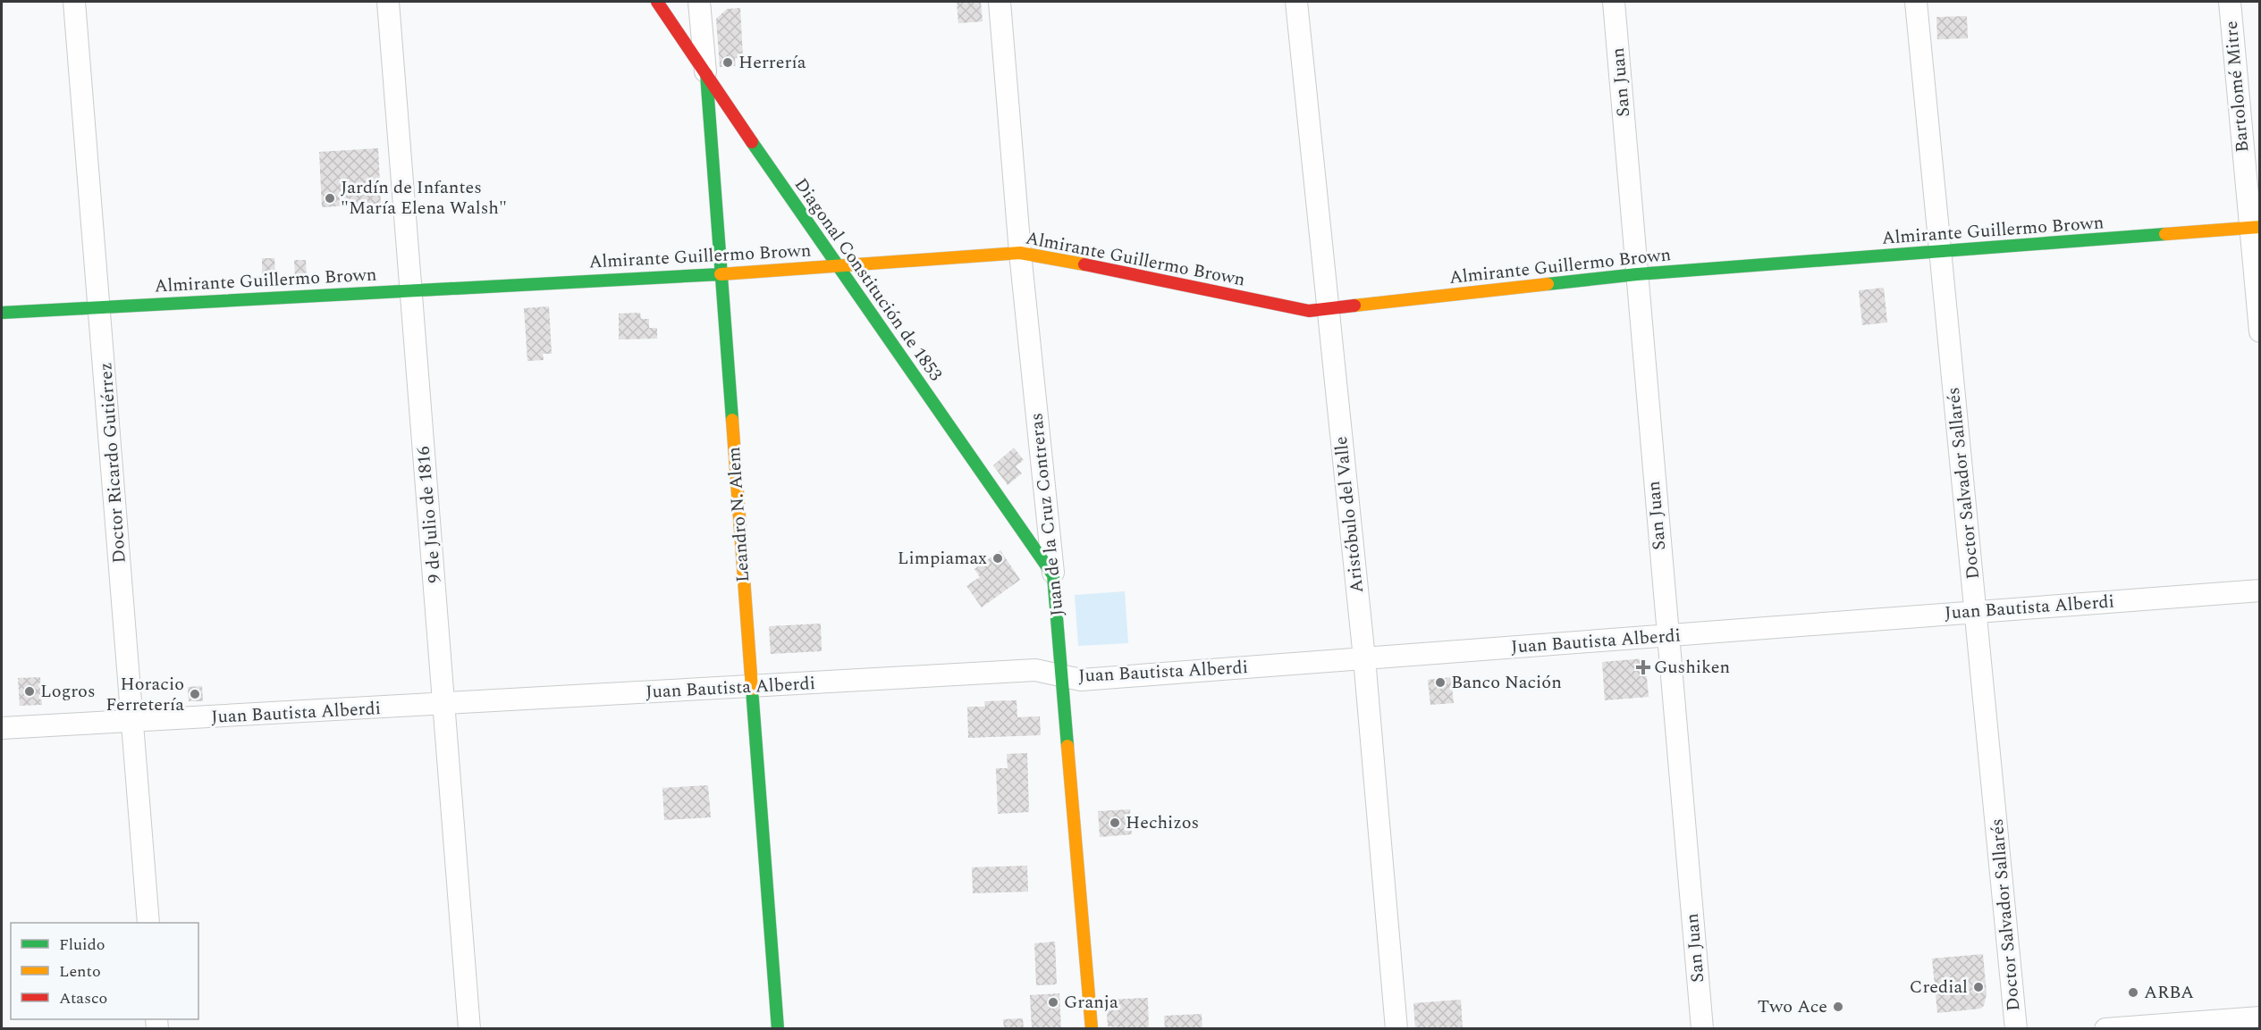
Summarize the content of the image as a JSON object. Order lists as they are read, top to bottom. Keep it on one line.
{"streets":{"street":["San Juan","Bartolomé Mitre","Almirante Guillermo Brown","Diagonal Constitución de 1853","Doctor Ricardo Gutiérrez","Doctor Salvador Sallarés","9 de Julio de 1816","Leandro N. Alem","Juan de la Cruz Contreras","Aristóbulo del Valle","Juan Bautista Alberdi"]},"crossings":[["San Juan","Almirante Guillermo Brown"],["San Juan","Juan Bautista Alberdi"],["Bartolomé Mitre","Almirante Guillermo Brown"],["Almirante Guillermo Brown","Diagonal Constitución de 1853"],["Almirante Guillermo Brown","Doctor Ricardo Gutiérrez"],["Almirante Guillermo Brown","Doctor Salvador Sallarés"],["Almirante Guillermo Brown","9 de Julio de 1816"],["Almirante Guillermo Brown","Leandro N. Alem"],["Almirante Guillermo Brown","Juan de la Cruz Contreras"],["Almirante Guillermo Brown","Aristóbulo del Valle"],["Diagonal Constitución de 1853","Leandro N. Alem"],["Diagonal Constitución de 1853","Juan de la Cruz Contreras"],["Doctor Ricardo Gutiérrez","Juan Bautista Alberdi"],["Doctor Salvador Sallarés","Juan Bautista Alberdi"],["9 de Julio de 1816","Juan Bautista Alberdi"],["Leandro N. Alem","Juan Bautista Alberdi"],["Juan de la Cruz Contreras","Juan Bautista Alberdi"],["Aristóbulo del Valle","Juan Bautista Alberdi"]],"places":{"other":["Herrería","Jardín de Infantes \"María Elena Walsh\"","Limpiamax","Banco Nación","Logros","Horacio Ferretería","Hechizos","Credial","ARBA","Granja","Two Ace"],"health":["Gushiken"]},"legend":["Fluido","Lento","Atasco"]}
